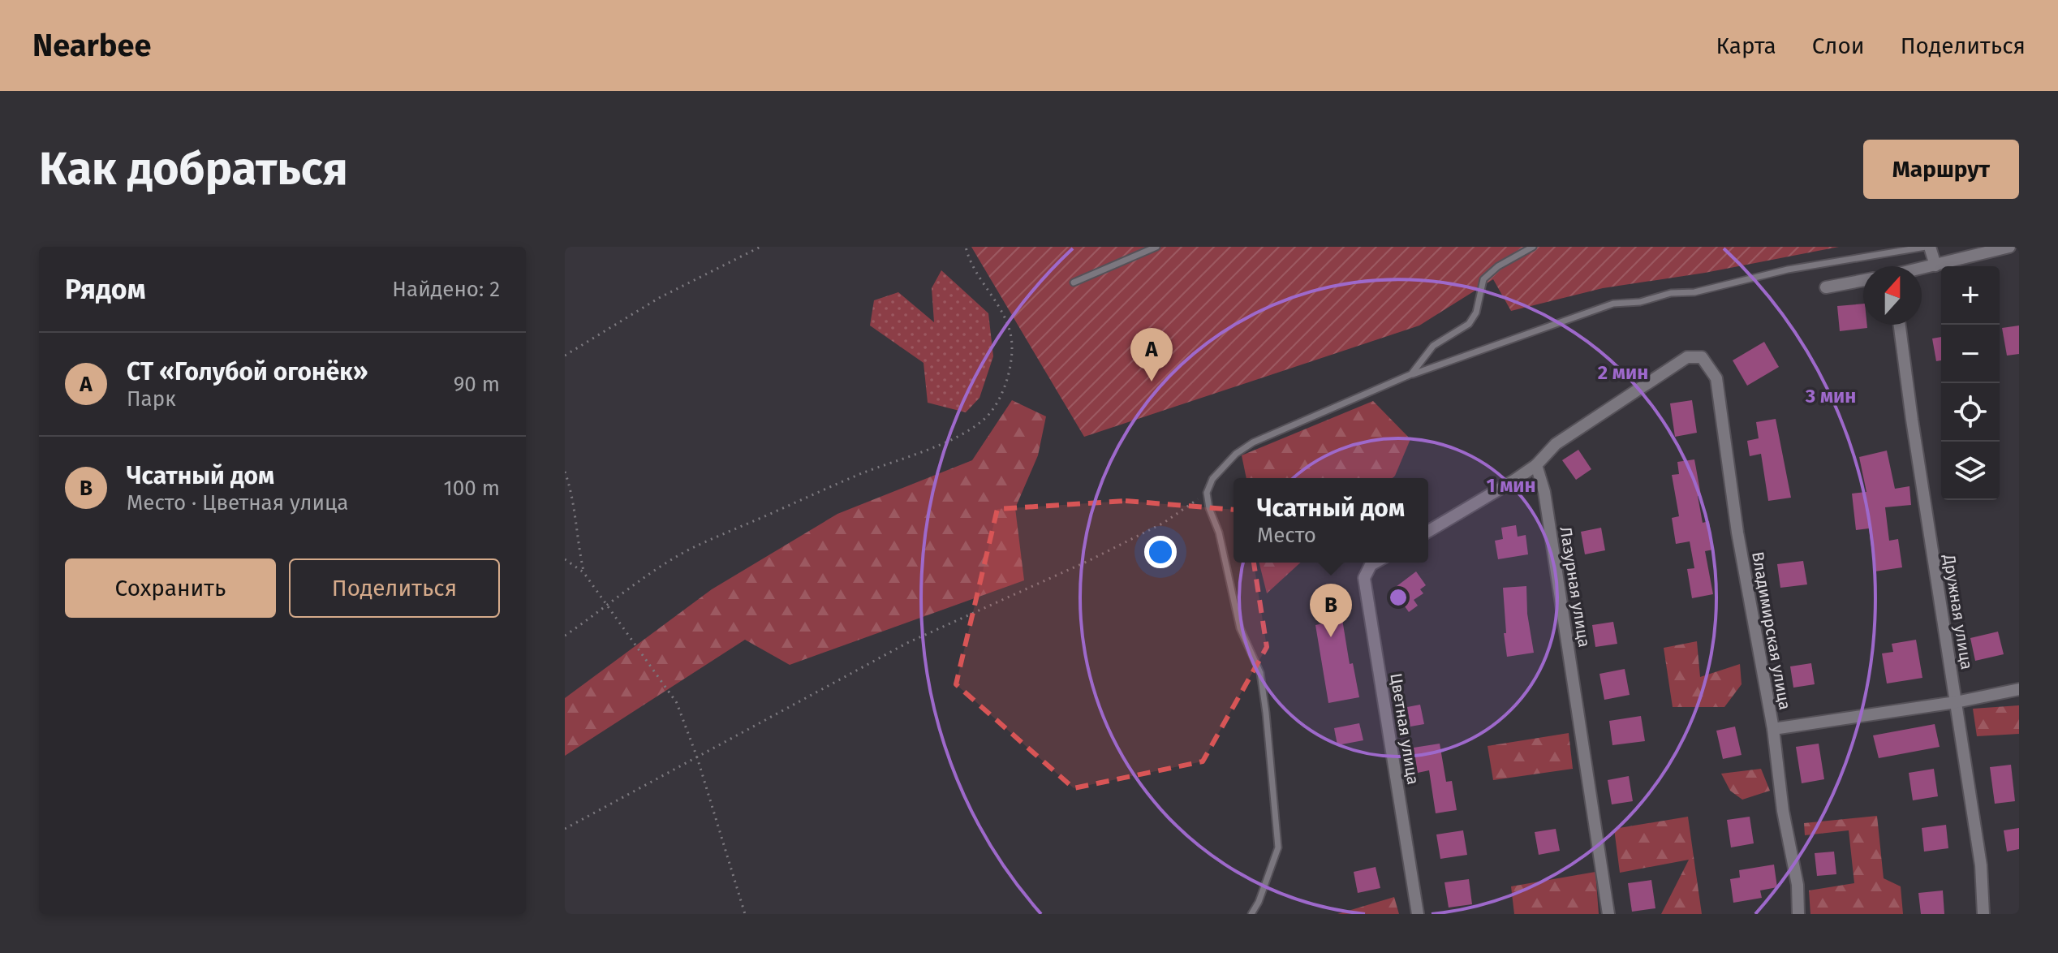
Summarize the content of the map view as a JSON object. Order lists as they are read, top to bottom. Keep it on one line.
{"streets":{"street":["Лазурная улица","Дружная улица","Владимирская улица","Цветная улица"]},"crossings":[["Лазурная улица","Владимирская улица"]],"north":"top","page":{"header":"Nearbee","nav":["Карта","Слои","Поделиться"],"buttons":["Маршрут",["Сохранить","Поделиться"]],"title":"Как добраться","heading":["Рядом","Найдено: 2"],"map_buttons":["+","−"],"pins":["A","B"],"list":[{"mark":"A","name":"СТ «Голубой огонёк»","note":"Парк","value":"90 m"},{"mark":"B","name":"Чсатный дом","note":"Место · Цветная улица","value":"100 m"}],"popup":["Чсатный дом","Место"]},"rings":["2 мин","3 мин","1 мин"]}
